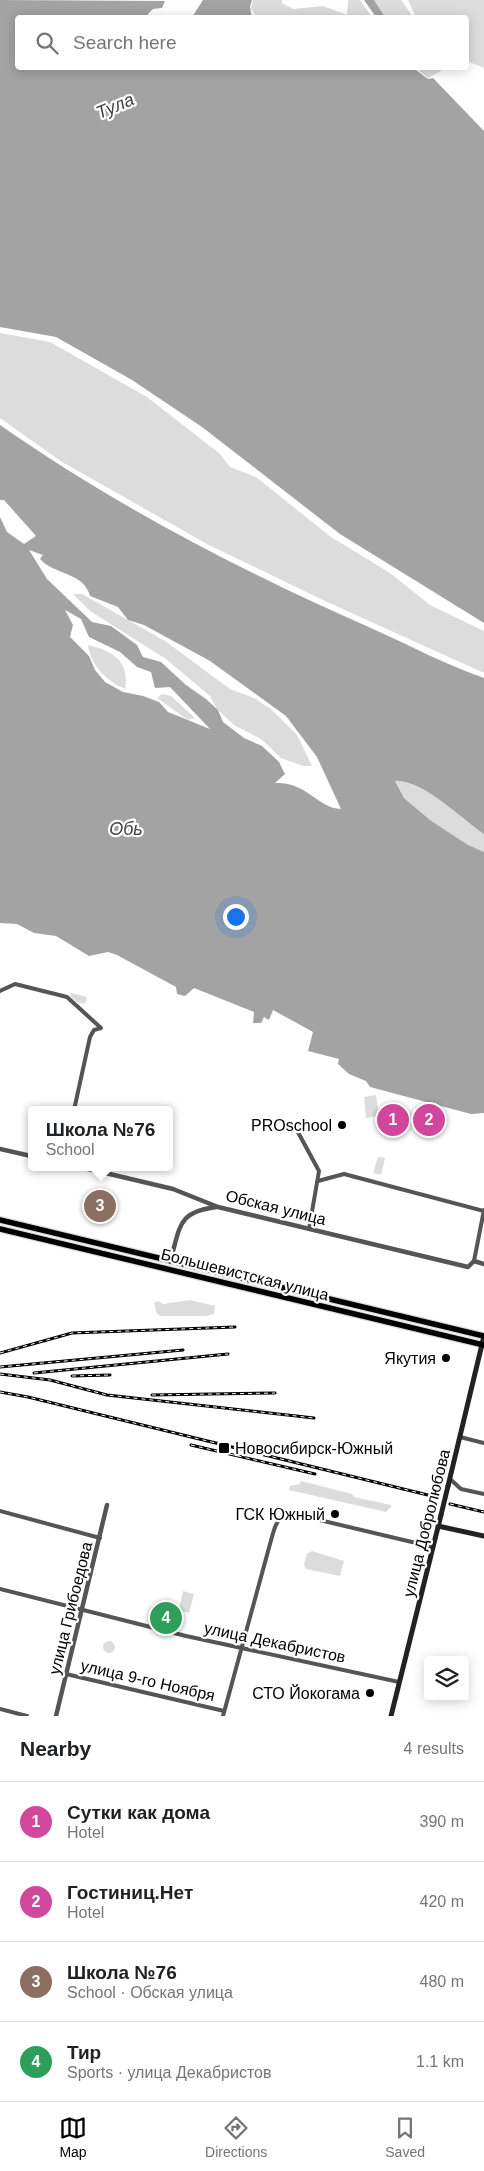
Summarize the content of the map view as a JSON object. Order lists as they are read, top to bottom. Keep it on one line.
{"streets":{"highway":["Большевистская улица"],"main road":["улица Добролюбова"],"street":["Обская улица","улица Грибоедова","улица Декабристов","улица 9-го Ноября"]},"crossings":[["Большевистская улица","улица Добролюбова"],["улица Добролюбова","улица Декабристов"],["улица Грибоедова","улица Декабристов"],["улица Грибоедова","улица 9-го Ноября"]],"water":["Тула","Обь"],"places":{"other":["PROschool","Якутия","ГСК Южный","СТО Йокогама"],"transit":["Новосибирск-Южный"]},"page":{"search":"Search here","pins":["1","2","3","4"],"popup":["Школа №76","School"],"heading":["Nearby","4 results"],"list":[{"mark":"1","name":"Сутки как дома","note":"Hotel","value":"390 m"},{"mark":"2","name":"Гостиниц.Нет","note":"Hotel","value":"420 m"},{"mark":"3","name":"Школа №76","note":"School · Обская улица","value":"480 m"},{"mark":"4","name":"Тир","note":"Sports · улица Декабристов","value":"1.1 km"}],"nav":["Map","Directions","Saved"]}}
